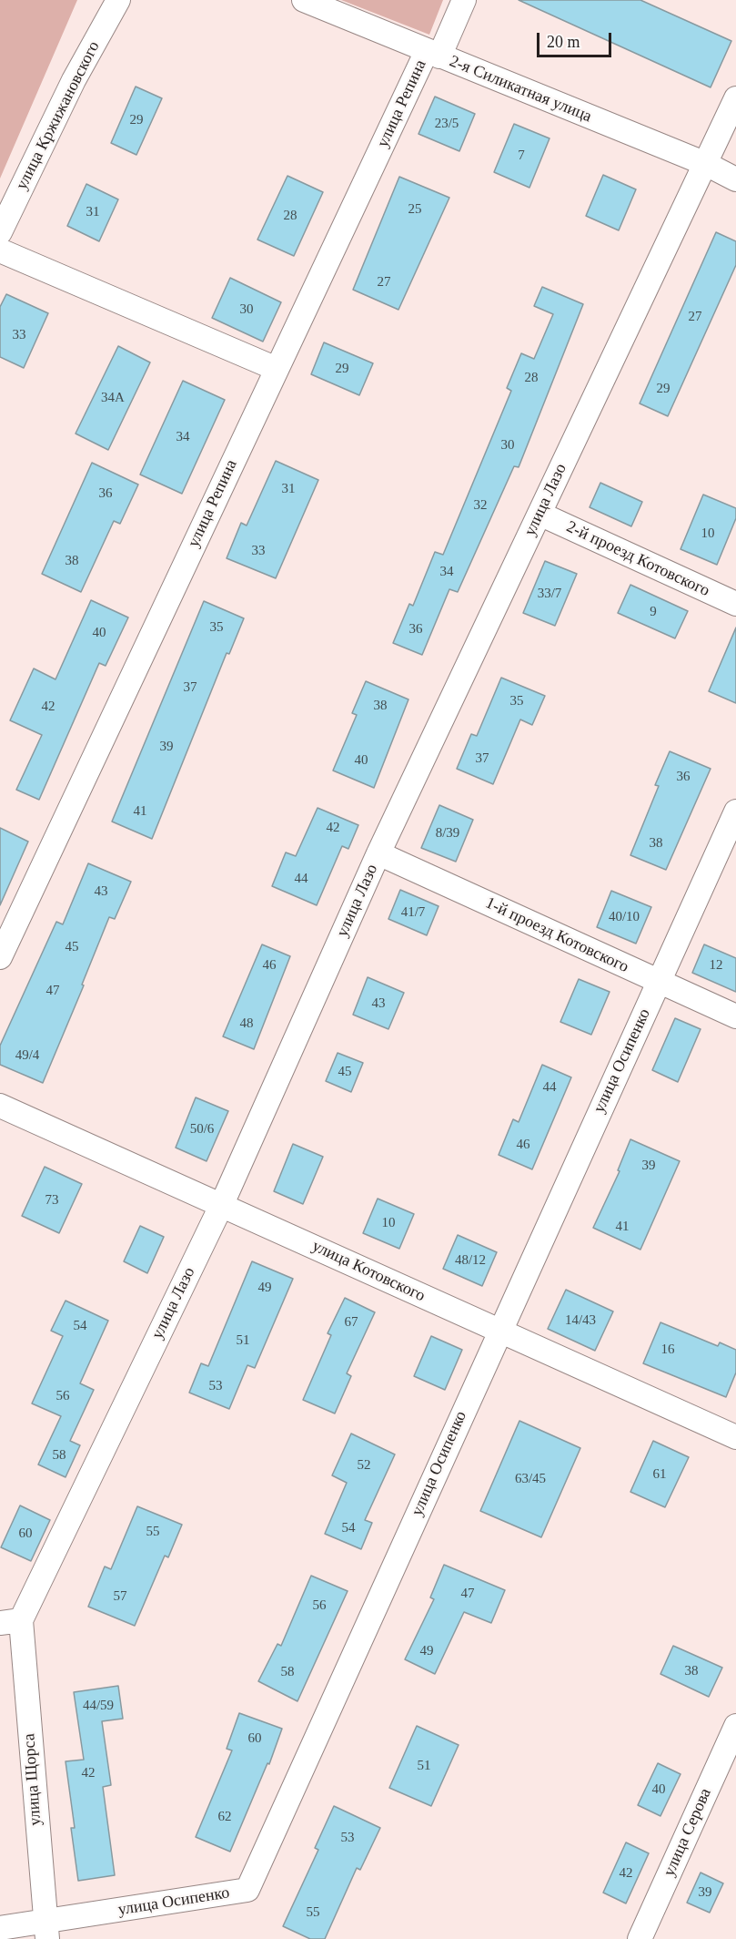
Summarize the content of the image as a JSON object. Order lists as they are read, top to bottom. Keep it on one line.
{"streets":{"street":["2-я Силикатная улица","улица Репина","улица Кржижановского","улица Лазо","2-й проезд Котовского","1-й проезд Котовского","улица Осипенко","улица Котовского","улица Щорса","улица Серова"]},"crossings":[["2-я Силикатная улица","улица Репина"],["2-я Силикатная улица","улица Лазо"],["улица Лазо","2-й проезд Котовского"],["улица Лазо","1-й проезд Котовского"],["улица Лазо","улица Котовского"],["улица Лазо","улица Щорса"],["1-й проезд Котовского","улица Осипенко"],["улица Осипенко","улица Котовского"],["улица Осипенко","улица Щорса"]],"house_numbers":["29","23/5","7","25","31","28","27","30","27","33","29","28","29","34А","34","30","31","36","32","10","33","38","34","33/7","9","35","36","40","37","35","38","42","39","37","40","36","41","42","8/39","38","44","43","41/7","40/10","45","46","12","47","43","48","49/4","45","44","50/6","46","39","73","10","41","48/12","49","14/43","67","54","51","16","53","56","58","52","61","63/45","54","55","60","47","57","56","49","38","58","44/59","60","51","42","40","62","53","42","39","55"],"scale_bar":"20 m"}
